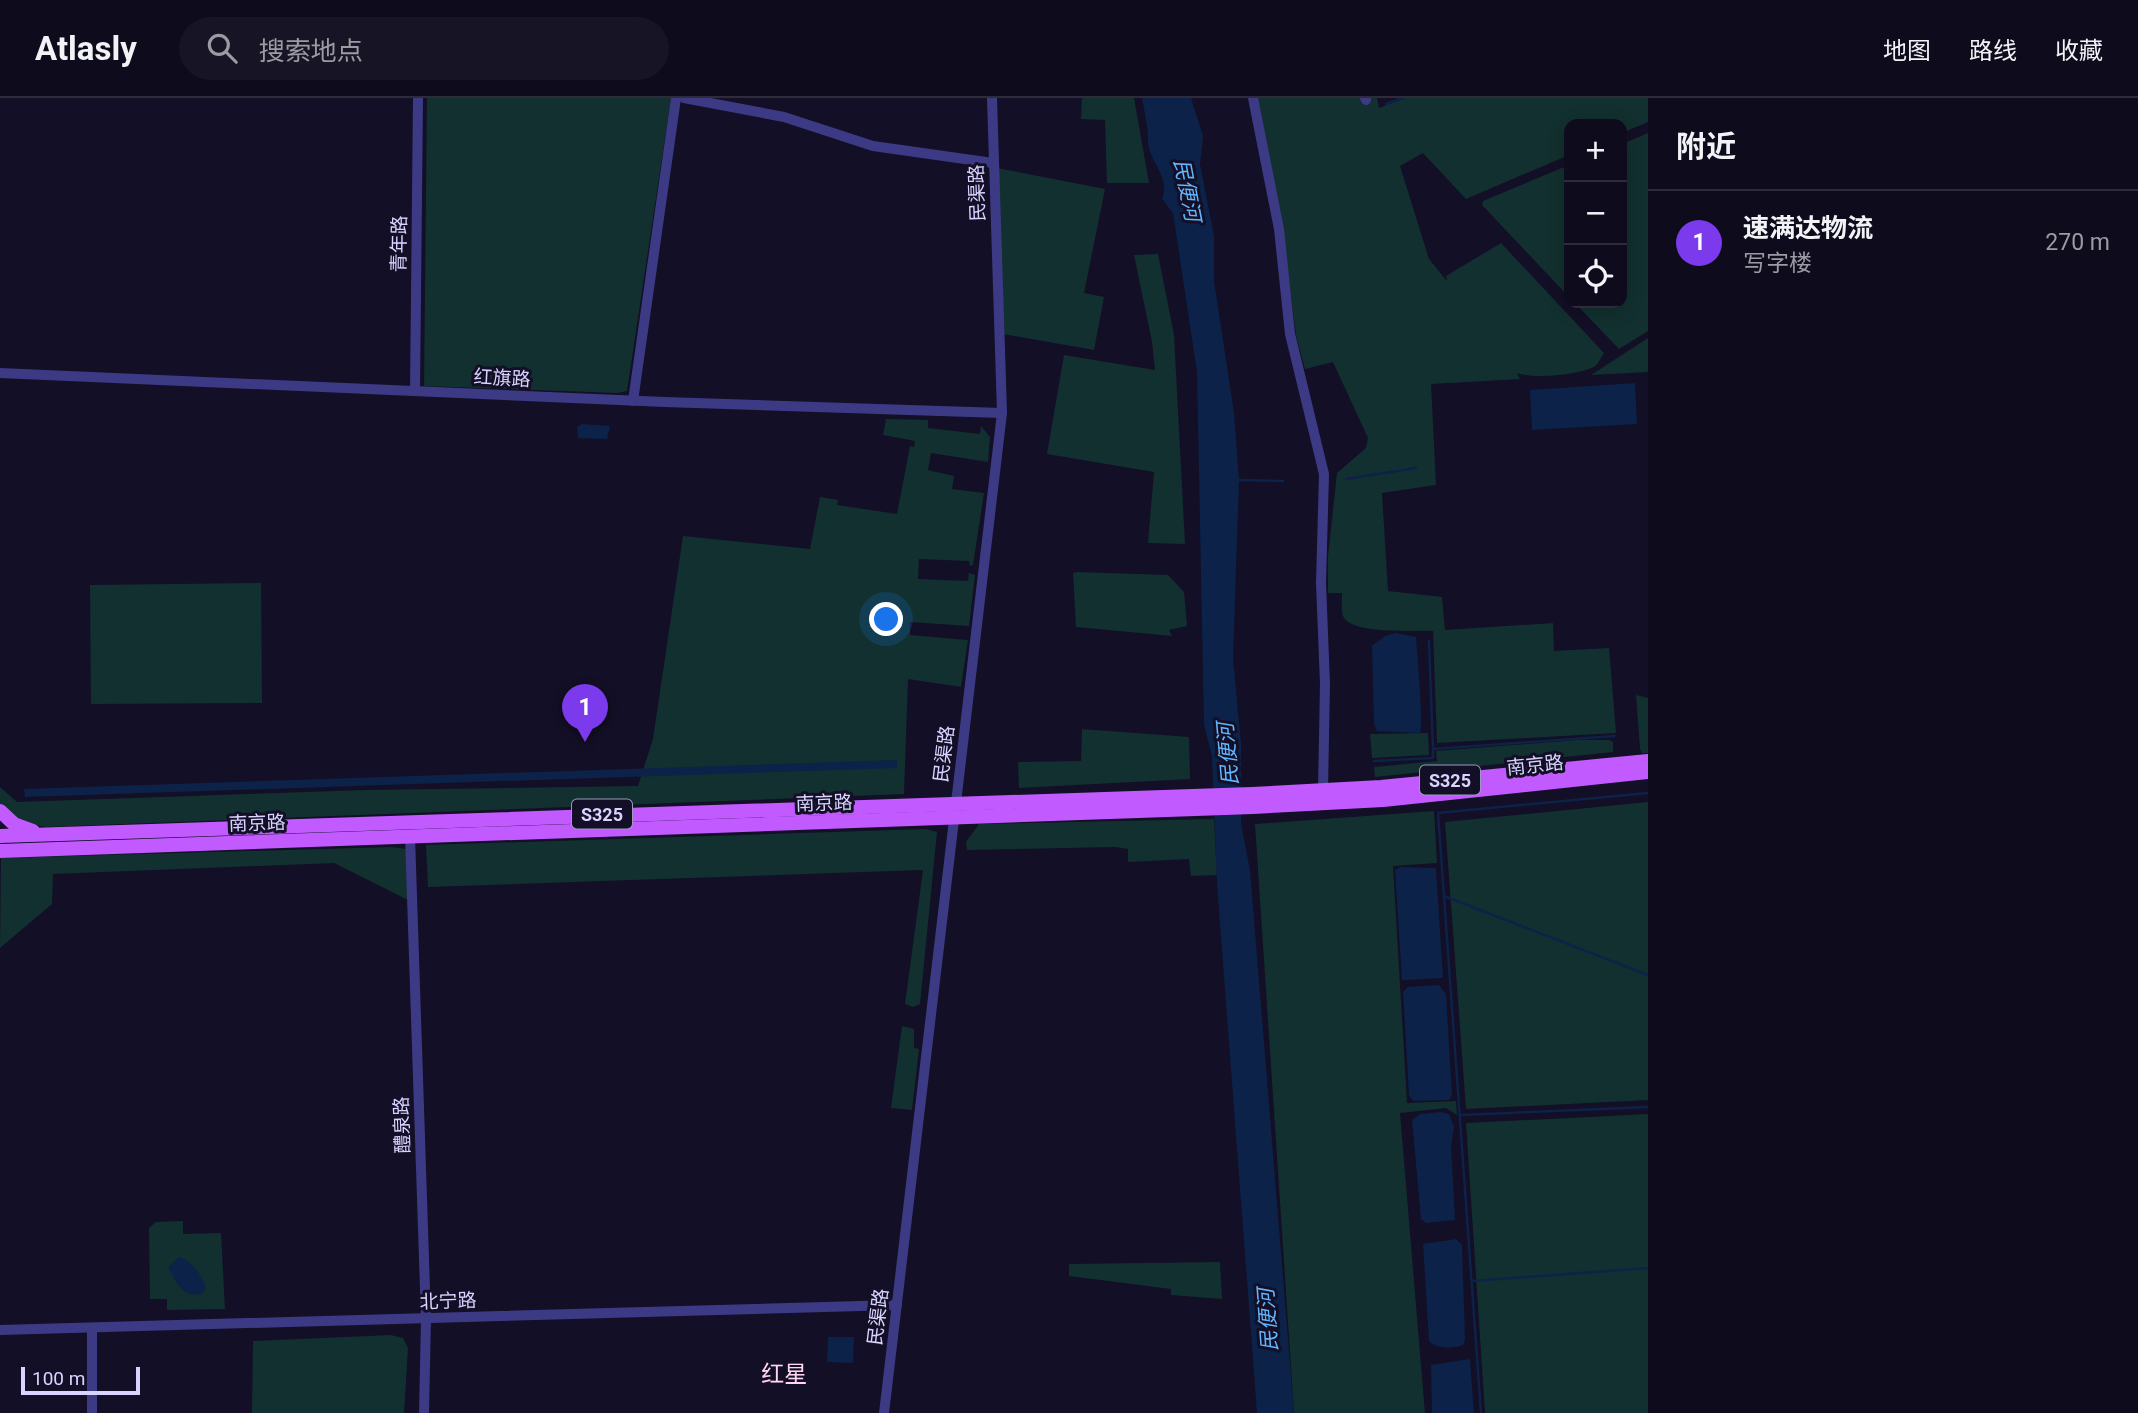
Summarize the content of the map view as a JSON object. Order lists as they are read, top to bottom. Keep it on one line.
{"streets":{"main road":["南京路","S325"],"street":["民渠路","青年路","红旗路","醴泉路","北宁路"]},"crossings":[["民渠路","红旗路"],["民渠路","南京路"],["民渠路","北宁路"],["青年路","红旗路"],["南京路","醴泉路"],["醴泉路","北宁路"]],"districts":["红星"],"water":["民便河"],"scale_bar":"100 m","page":{"header":"Atlasly","search":"搜索地点","nav":["地图","路线","收藏"],"heading":"附近","map_buttons":["+","−"],"list":[{"mark":"1","name":"速满达物流","note":"写字楼","value":"270 m"}],"pins":"1","scale":"100 m"}}
